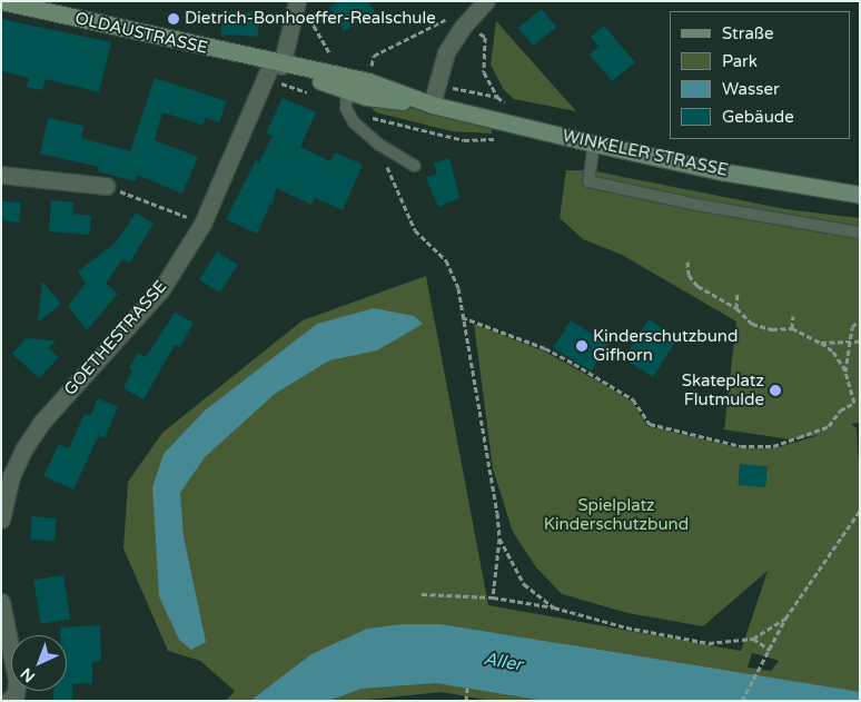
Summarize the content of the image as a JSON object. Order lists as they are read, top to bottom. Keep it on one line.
{"streets":{"street":["OLDAUSTRASSE","WINKELER STRASSE","GOETHESTRASSE"]},"crossings":[["OLDAUSTRASSE","WINKELER STRASSE"],["OLDAUSTRASSE","GOETHESTRASSE"]],"water":["Aller"],"parks":["Spielplatz Kinderschutzbund"],"places":["Dietrich-Bonhoeffer-Realschule","Kinderschutzbund Gifhorn","Skateplatz Flutmulde"],"legend":["Straße","Park","Wasser","Gebäude"],"north":"bottom left"}
